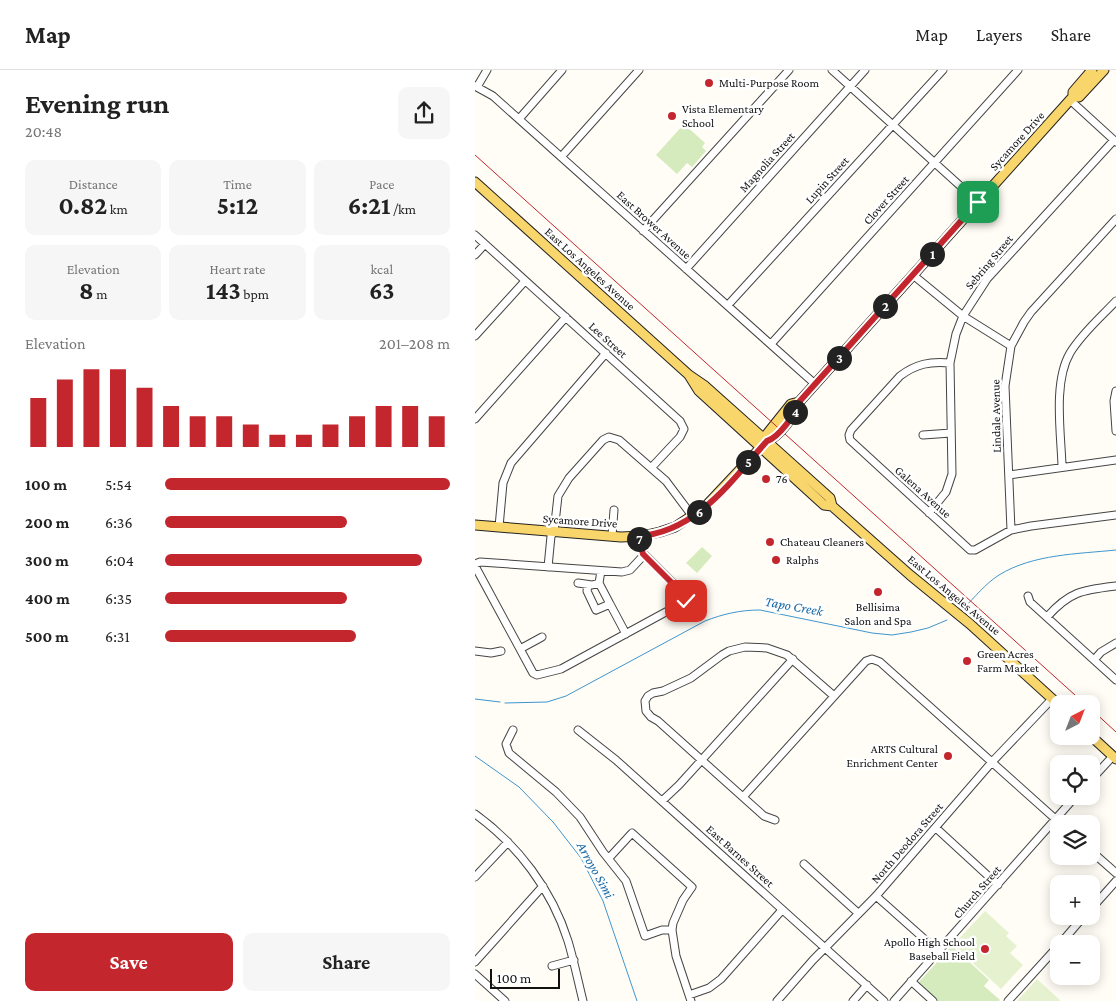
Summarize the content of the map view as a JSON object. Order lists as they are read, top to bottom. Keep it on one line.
{"streets":{"main road":["Sycamore Drive","East Los Angeles Avenue"],"street":["Magnolia Street","Lupin Street","Clover Street","East Brower Avenue","Sebring Street","Lee Street","Lindale Avenue","Galena Avenue","North Deodora Street","East Barnes Street","Church Street"]},"crossings":[["Sycamore Drive","East Brower Avenue"],["Sycamore Drive","East Los Angeles Avenue"],["Magnolia Street","East Brower Avenue"],["Lupin Street","East Brower Avenue"],["Clover Street","East Brower Avenue"],["Sebring Street","Galena Avenue"],["Lindale Avenue","Galena Avenue"],["North Deodora Street","East Barnes Street"]],"water":["Tapo Creek","Arroyo Simi"],"places":["Multi-Purpose Room","Vista Elementary School","76","Chateau Cleaners","Ralphs","Bellisima Salon and Spa","Green Acres Farm Market","ARTS Cultural Enrichment Center","Apollo High School Baseball Field"],"scale_bar":"100 m","north":"top right","page":{"header":"Map","nav":["Map","Layers","Share"],"heading":["Evening run","20:48"],"stats":[["Distance","0.82 km"],["Time","5:12"],["Pace","6:21 /km"],["Elevation","8 m"],["Heart rate","143 bpm"],["kcal","63"]],"pins":["1","2","3","4","5","6","7"],"chart":["Elevation","201–208 m"],"list":[{"name":"100 m","note":"5:54"},{"name":"200 m","note":"6:36"},{"name":"300 m","note":"6:04"},{"name":"400 m","note":"6:35"},{"name":"500 m","note":"6:31"}],"map_buttons":["+","−"],"buttons":["Save","Share"],"scale":"100 m"}}
